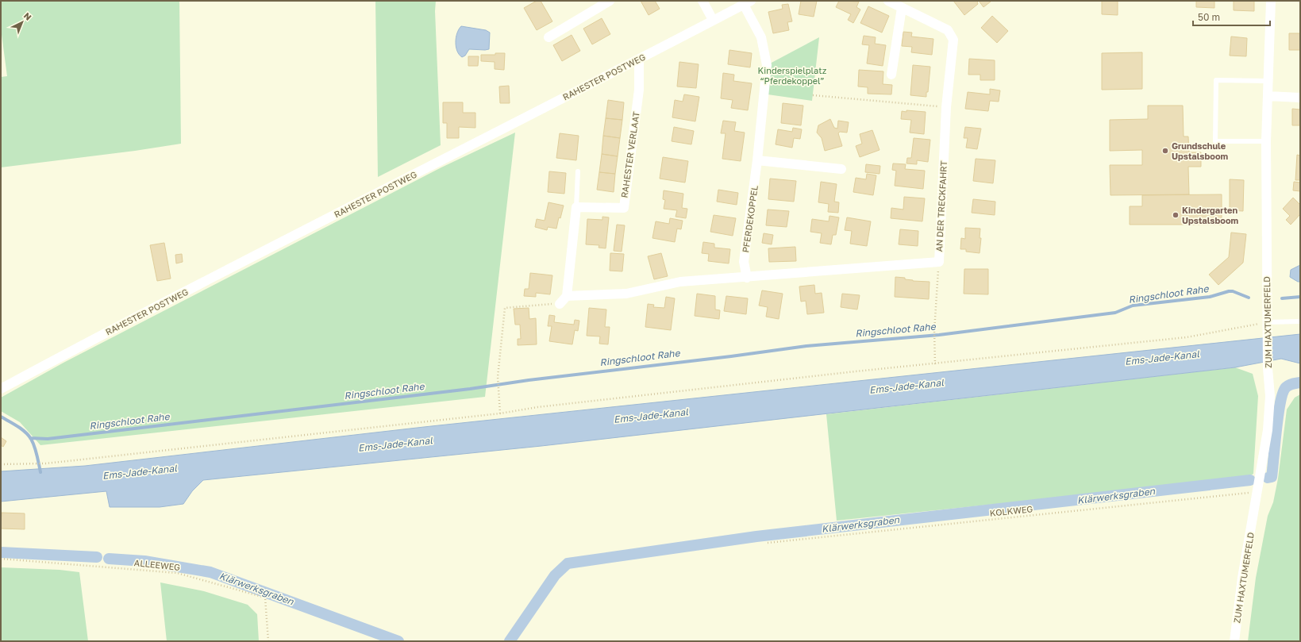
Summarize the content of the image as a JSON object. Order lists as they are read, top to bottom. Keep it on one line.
{"streets":{"street":["RAHESTER POSTWEG","RAHESTER VERLAAT","AN DER TRECKFAHRT","PFERDEKOPPEL","ZUM HAXTUMERFELD"],"path":["KOLKWEG","ALLEEWEG"]},"crossings":[["RAHESTER POSTWEG","RAHESTER VERLAAT"],["RAHESTER POSTWEG","PFERDEKOPPEL"],["AN DER TRECKFAHRT","PFERDEKOPPEL"],["ZUM HAXTUMERFELD","KOLKWEG"]],"water":["Ringschloot Rahe","Ems-Jade-Kanal","Klärwerksgraben"],"parks":["Kinderspielplatz “Pferdekoppel”"],"places":["Grundschule Upstalsboom","Kindergarten Upstalsboom"],"scale_bar":"50 m","north":"top right"}
